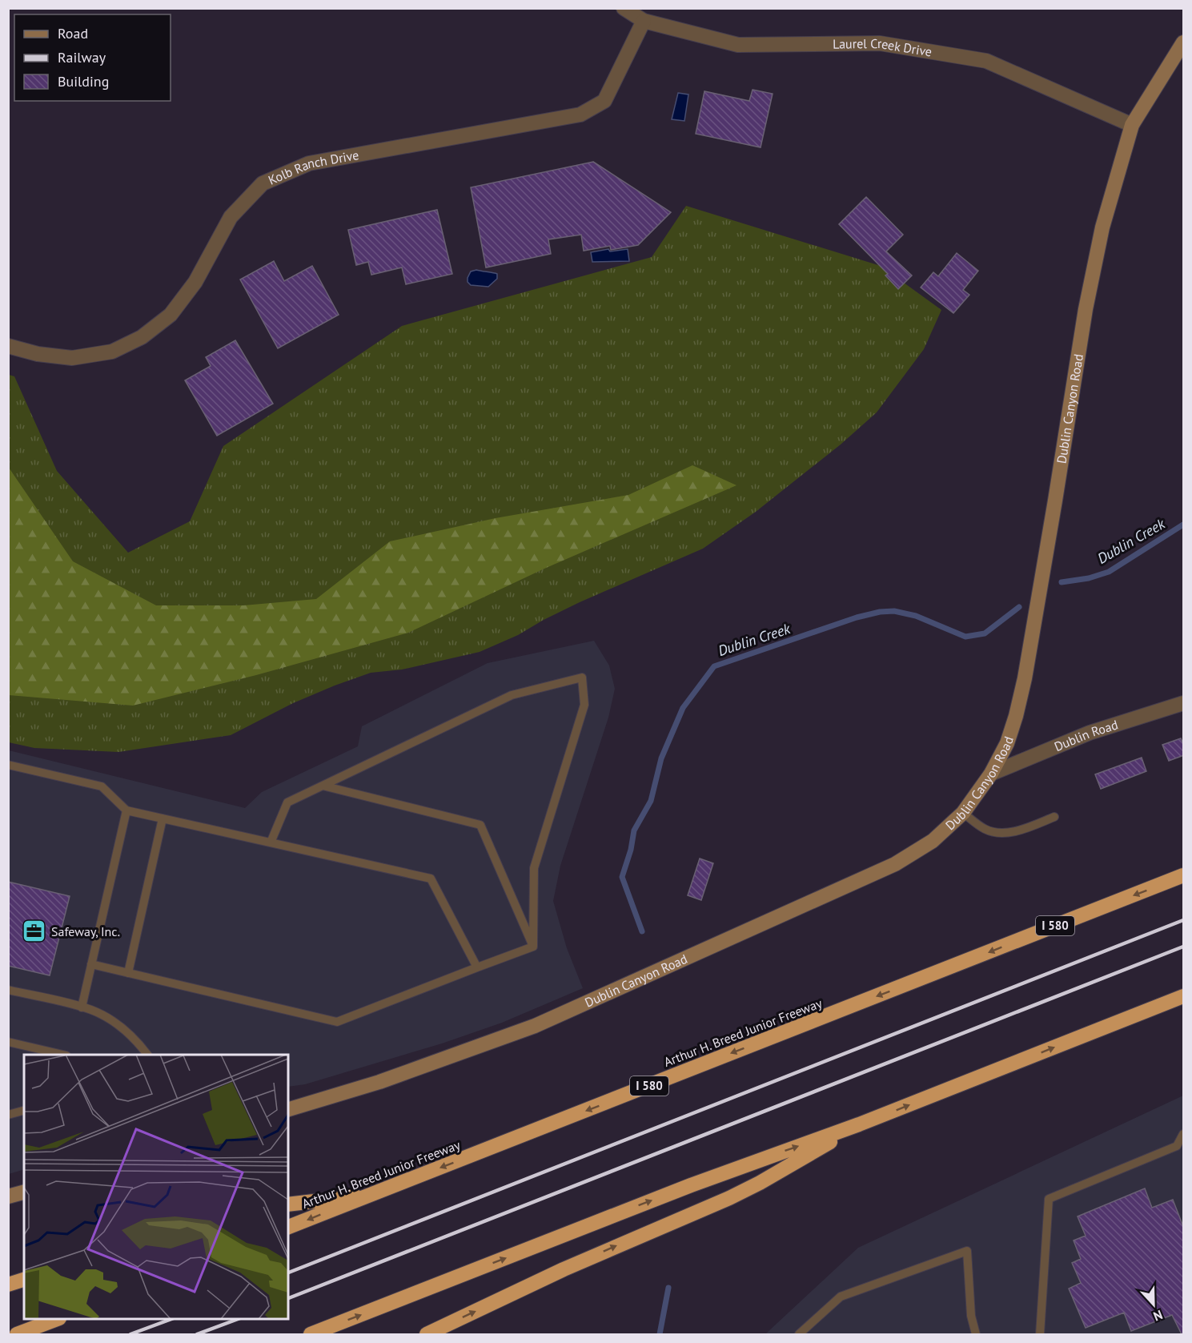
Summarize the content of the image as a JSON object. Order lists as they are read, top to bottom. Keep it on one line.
{"streets":{"highway":["I 580","Arthur H. Breed Junior Freeway"],"main road":["Dublin Canyon Road"],"street":["Laurel Creek Drive","Kolb Ranch Drive","Dublin Road"]},"crossings":[["Laurel Creek Drive","Kolb Ranch Drive"],["Laurel Creek Drive","Dublin Canyon Road"],["Dublin Canyon Road","Dublin Road"]],"water":["Dublin Creek"],"places":{"office":["Safeway, Inc."]},"legend":["Road","Railway","Building"],"north":"bottom"}
